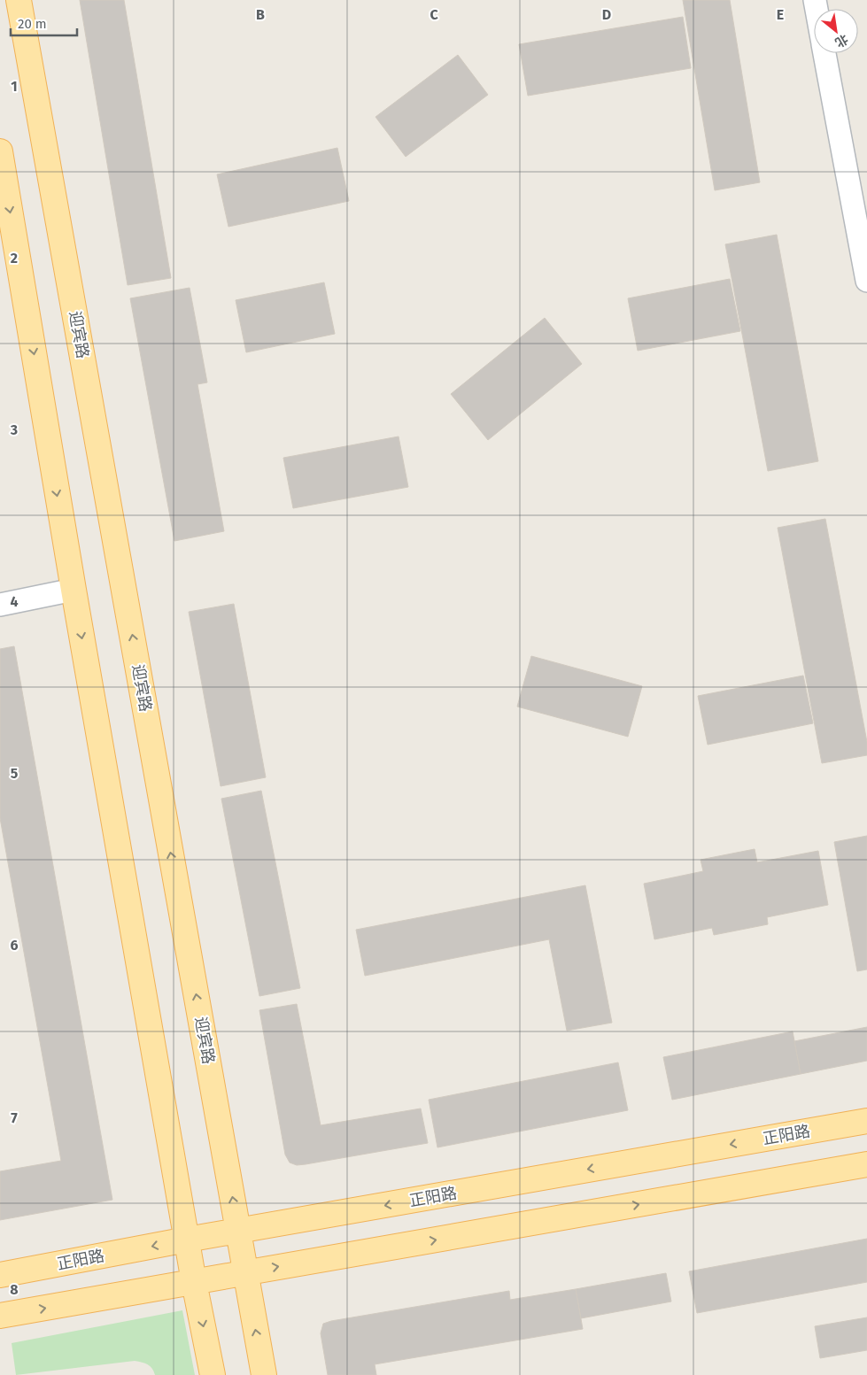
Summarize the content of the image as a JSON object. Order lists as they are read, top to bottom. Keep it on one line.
{"streets":{"main road":["迎宾路","正阳路"]},"crossings":[["迎宾路","正阳路"]],"scale_bar":"20 m","north":"bottom right","grid":{"columns":["B","C","D","E"],"rows":["1","2","3","4","5","6","7","8"]}}
